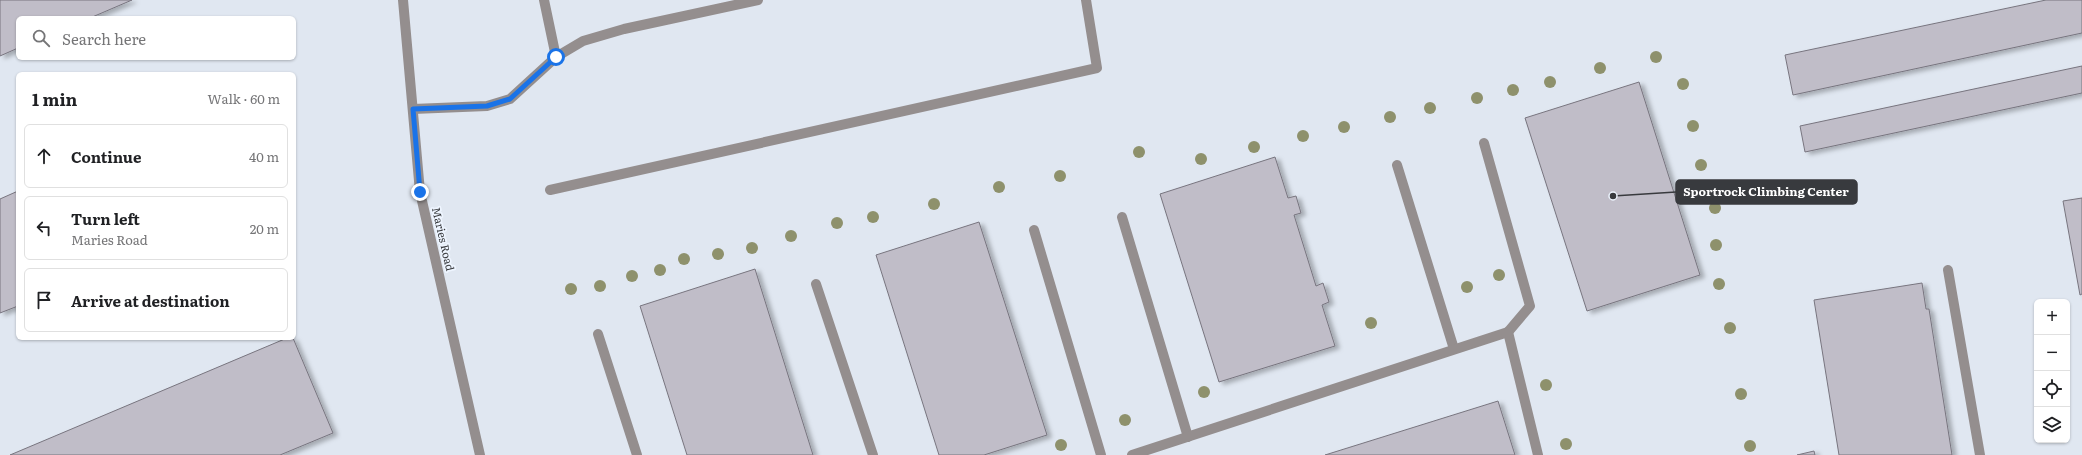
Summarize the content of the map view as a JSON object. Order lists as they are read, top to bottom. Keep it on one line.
{"streets":{"street":["Maries Road"]},"places":["Sportrock Climbing Center"],"page":{"search":"Search here","heading":["1 min","Walk · 60 m"],"list":[["Continue","40 m"],["Turn left","Maries Road","20 m"],"Arrive at destination"],"map_buttons":["+","−"]}}
